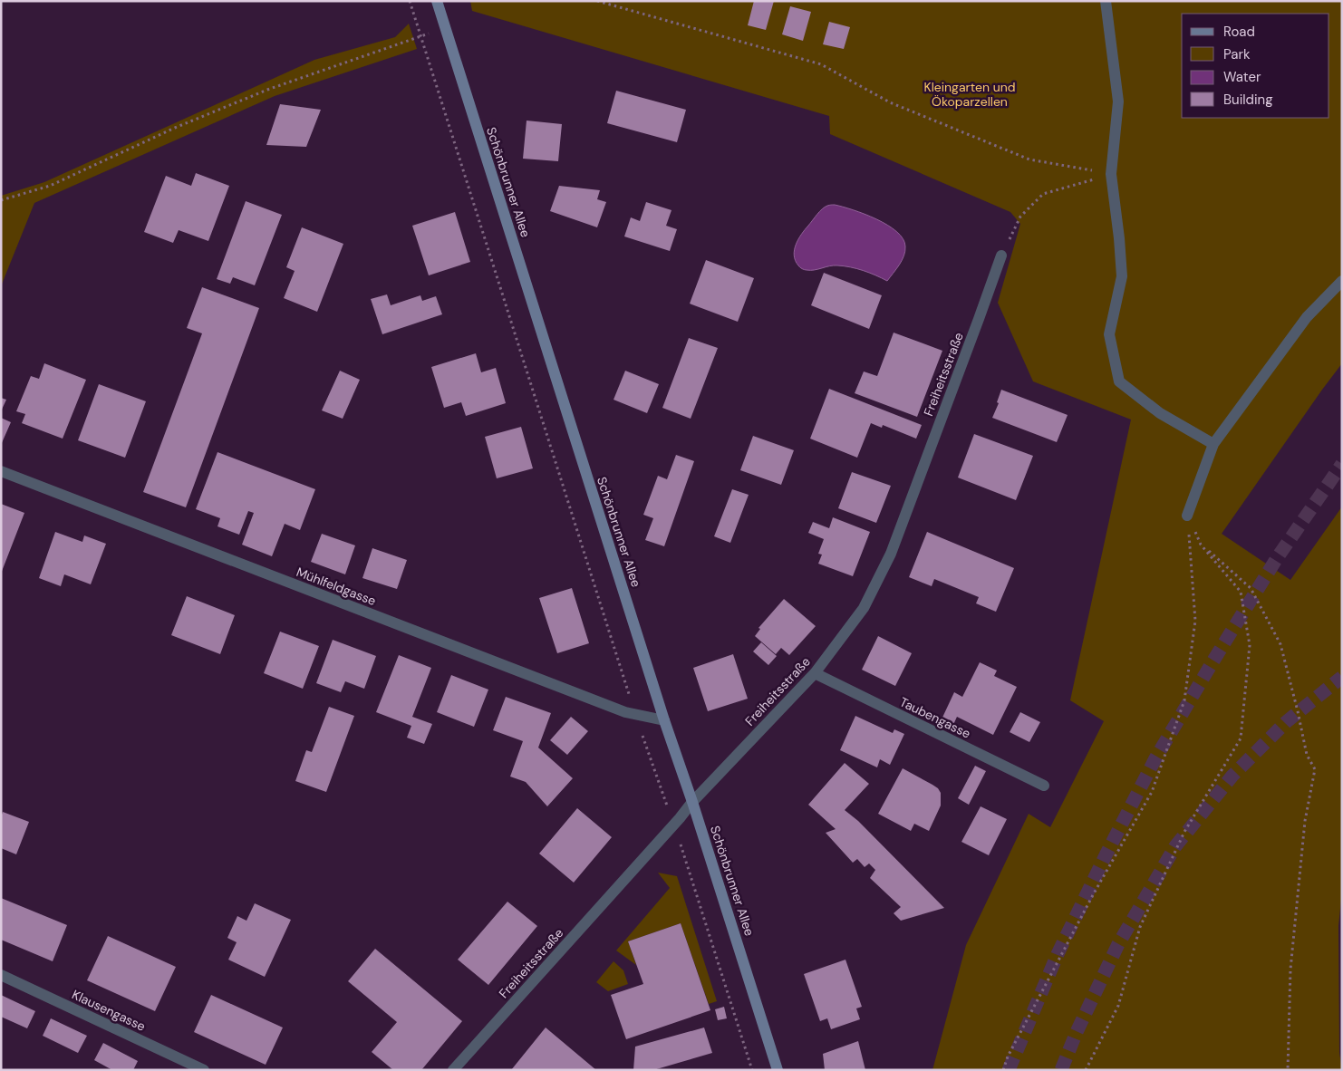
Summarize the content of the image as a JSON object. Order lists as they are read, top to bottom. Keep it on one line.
{"streets":{"main road":["Schönbrunner Allee"],"street":["Freiheitsstraße","Mühlfeldgasse","Taubengasse","Klausengasse"]},"crossings":[["Schönbrunner Allee","Freiheitsstraße"],["Schönbrunner Allee","Mühlfeldgasse"],["Freiheitsstraße","Taubengasse"]],"parks":["Kleingarten und Ökoparzellen"],"legend":["Road","Park","Water","Building"]}
